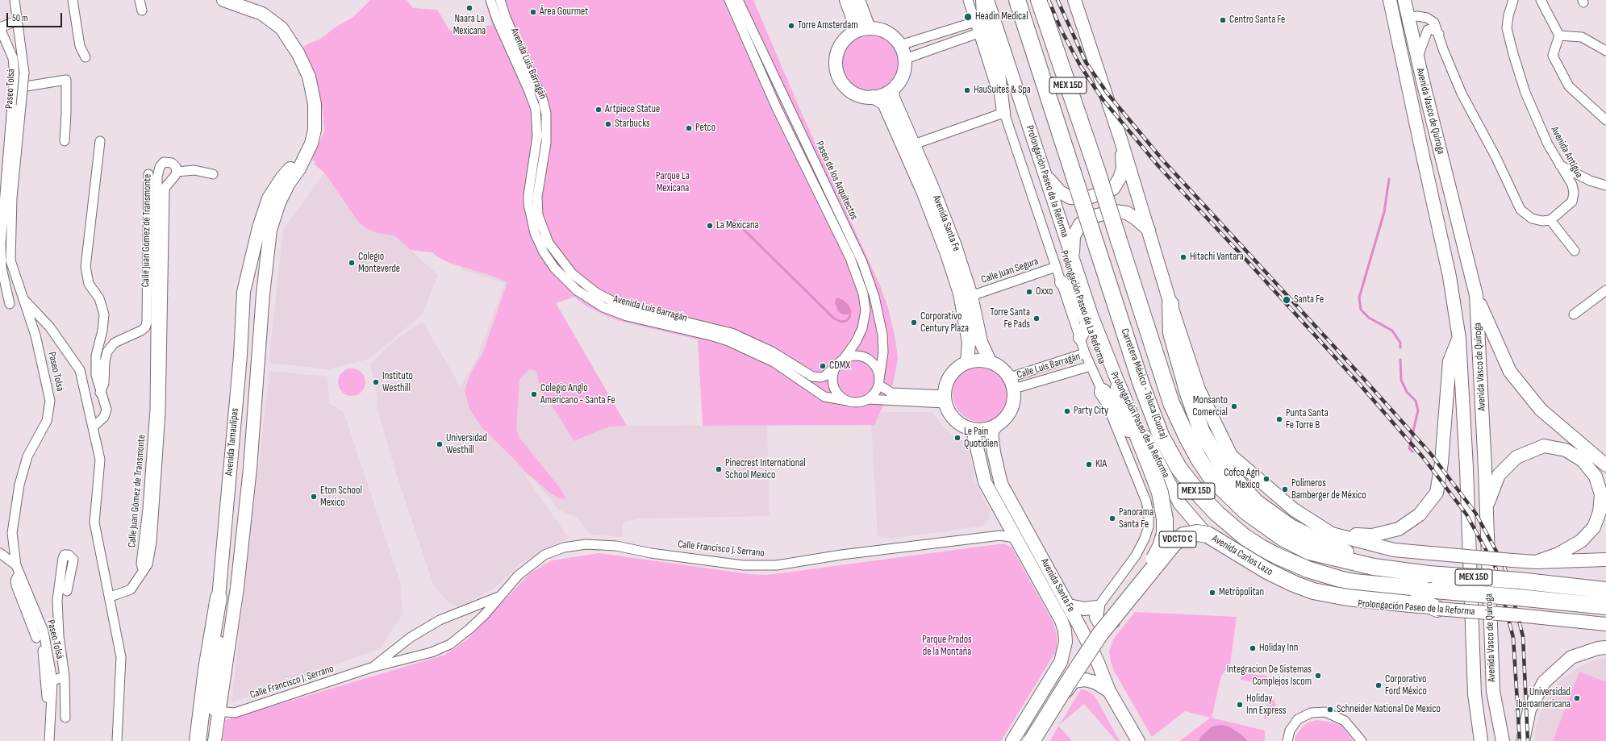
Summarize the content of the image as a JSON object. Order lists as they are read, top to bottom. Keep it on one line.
{"streets":{"highway":["MEX 15D","Carretera México - Toluca (Cuota)","VDCTO C","Avenida Carlos Lazo"],"main road":["Avenida Vasco de Quiroga","Prolongación Paseo de la Reforma","Avenida Santa Fe","Avenida Tamaulipas"],"street":["Avenida Luis Barragán","Paseo Tolsá","Avenida Antigua","Paseo de los Arquitectos","Calle Juan Gómez de Transmonte","Calle Juan Segura","Prolongación Paseo de La Reforma","Calle Luis Barragán","Calle Francisco J. Serrano"]},"crossings":[["Avenida Luis Barragán","Paseo de los Arquitectos"],["Prolongación Paseo de la Reforma","Avenida Carlos Lazo"],["Avenida Santa Fe","Calle Juan Segura"],["Avenida Santa Fe","Calle Luis Barragán"],["Avenida Santa Fe","Calle Francisco J. Serrano"],["Avenida Santa Fe","Avenida Carlos Lazo"],["Calle Juan Segura","Prolongación Paseo de La Reforma"],["Prolongación Paseo de La Reforma","Calle Luis Barragán"],["Avenida Tamaulipas","Calle Francisco J. Serrano"]],"parks":["Parque La Mexicana","Parque Prados de la Montaña"],"places":["Naara La Mexicana","Área Gourmet","Headin Medical","Centro Santa Fe","Torre Amsterdam","HauSuites & Spa","Artpiece Statue","Starbucks","Petco","La Mexicana","Hitachi Vantara","Colegio Monteverde","Oxxo","Santa Fe","Torre Santa Fe Pads","Corporativo Century Plaza","CDMX","Instituto Westhill","Colegio Anglo Americano - Santa Fe","Monsanto Comercial","Party City","Punta Santa Fe Torre B","Le Pain Quotidien","Universidad Westhill","KIA","Pinecrest International School Mexico","Cofco Agri Mexico","Polímeros Bamberger de México","Eton School Mexico","Panorama Santa Fe","Metröpolitan","Holiday Inn","Integracion De Sistemas Complejos Iscom","Corporativo Ford México","Universidad Iberoamericana","Holiday Inn Express","Schneider National De Mexico"],"scale_bar":"50 m"}
